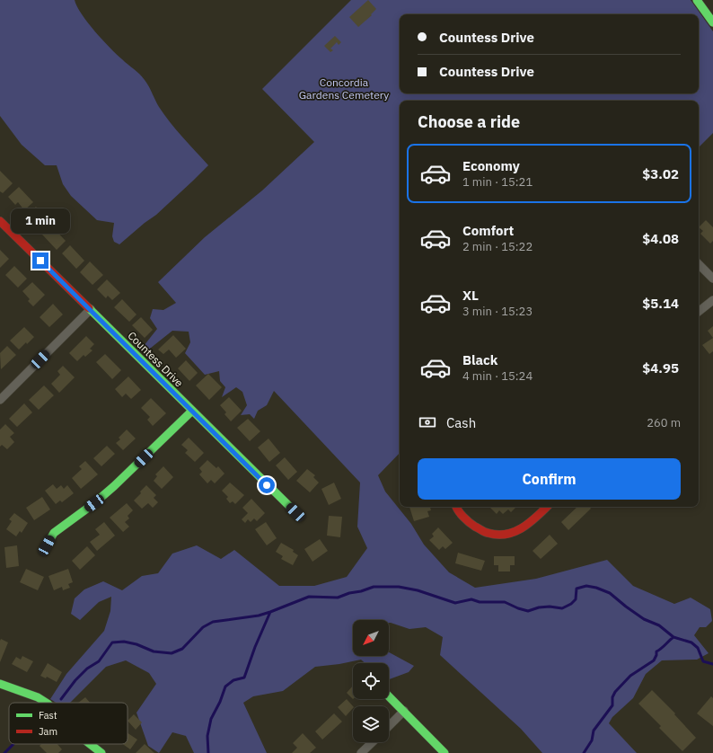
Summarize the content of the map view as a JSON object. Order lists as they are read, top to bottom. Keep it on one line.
{"streets":{"street":["Countess Drive"]},"parks":["Concordia Gardens Cemetery"],"legend":["Fast","Jam"],"north":"bottom left","page":{"banner":["Countess Drive","Countess Drive"],"heading":"Choose a ride","list":[{"name":"Economy","note":"1 min · 15:21","value":"$3.02"},{"name":"Comfort","note":"2 min · 15:22","value":"$4.08"},{"name":"XL","note":"3 min · 15:23","value":"$5.14"},{"name":"Black","note":"4 min · 15:24","value":"$4.95"}],"bubble":"1 min","pay":["Cash","260 m"],"buttons":"Confirm"}}
